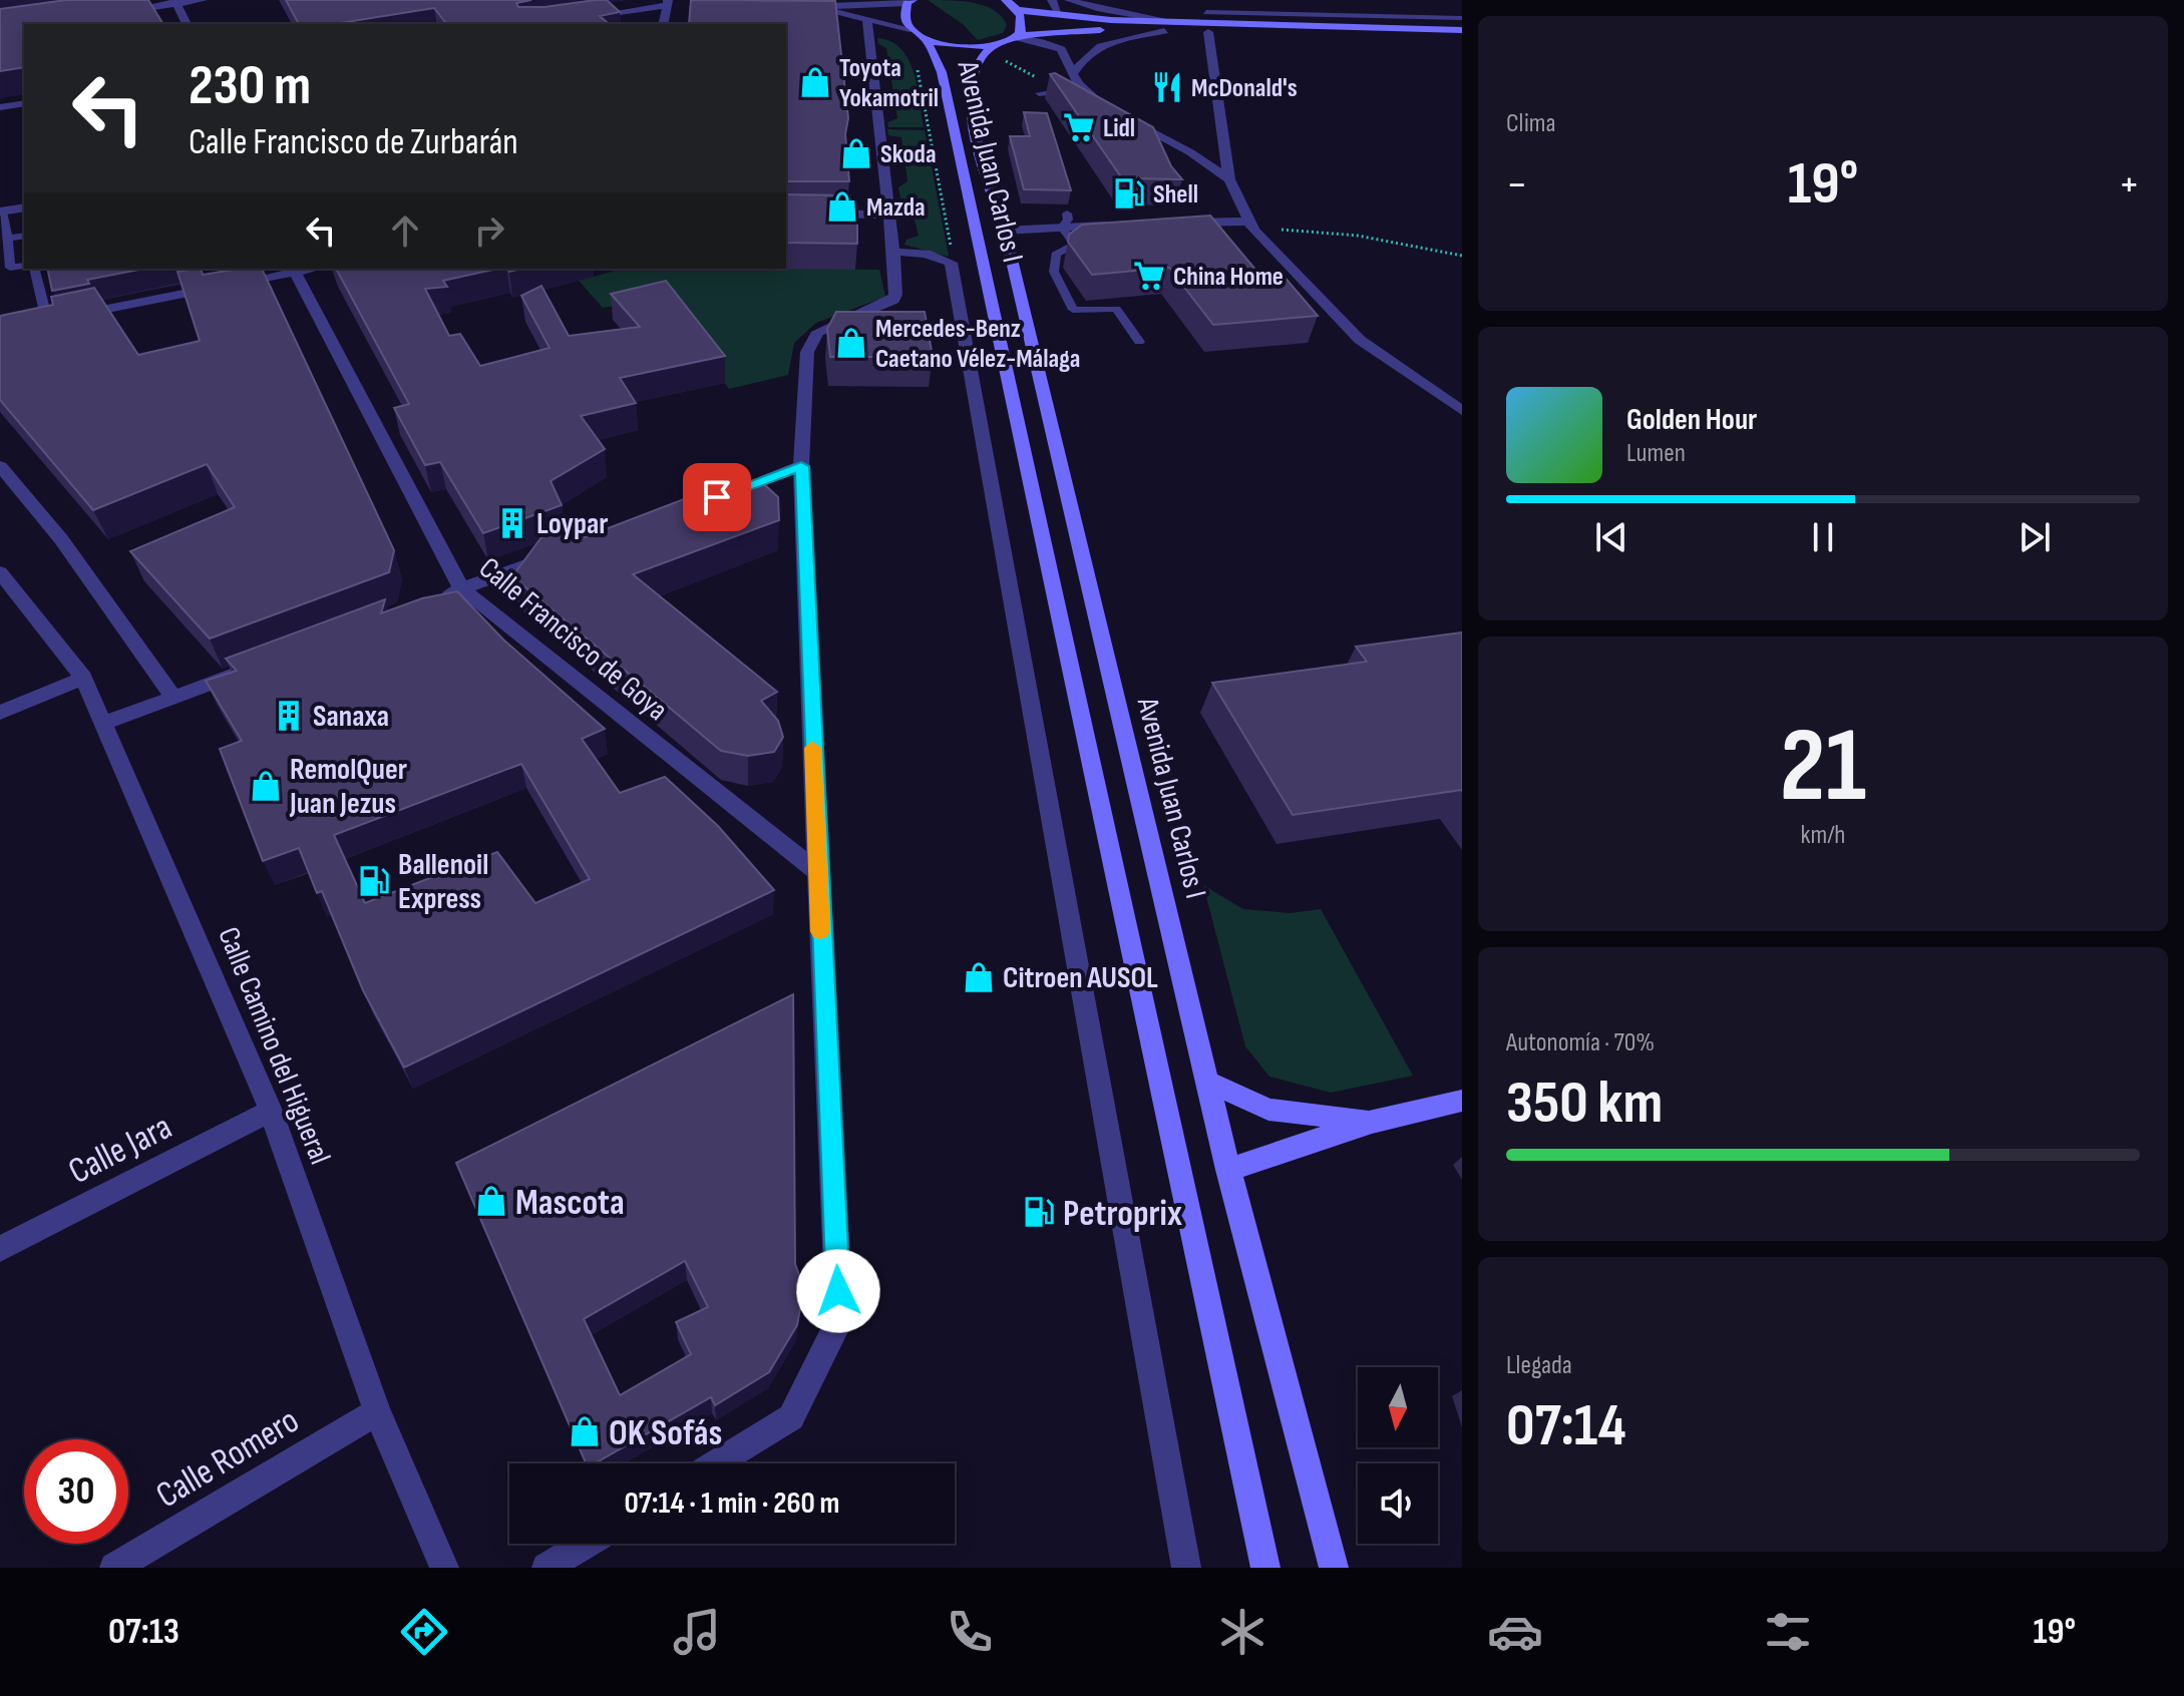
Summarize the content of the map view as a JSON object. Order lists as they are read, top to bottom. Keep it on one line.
{"streets":{"street":["Avenida Juan Carlos I","Calle Francisco de Goya","Calle Camino del Higueral","Calle Jara","Calle Romero"]},"crossings":[["Calle Camino del Higueral","Calle Jara"],["Calle Camino del Higueral","Calle Romero"]],"places":{"shop":["Toyota Yokamotril","Skoda","Mazda","Mercedes-Benz Caetano Vélez-Málaga","RemolQuer Juan Jezus","Citroen AUSOL","Mascota","OK Sofás"],"restaurant":["McDonald's"],"supermarket":["Lidl","China Home"],"fuel station":["Shell","Ballenoil Express","Petroprix"],"building":["Loypar","Sanaxa"]},"north":"bottom","page":{"tile":["Clima",["21","km/h"],["Autonomía · 70%","350 km"],["Llegada","07:14"]],"turn":["230 m","Calle Francisco de Zurbarán"],"heat":["−","19°","+"],"song":["Golden Hour","Lumen"],"limit":"30","trip":"07:14 · 1 min · 260 m","tabs":["07:13","19°"]}}
